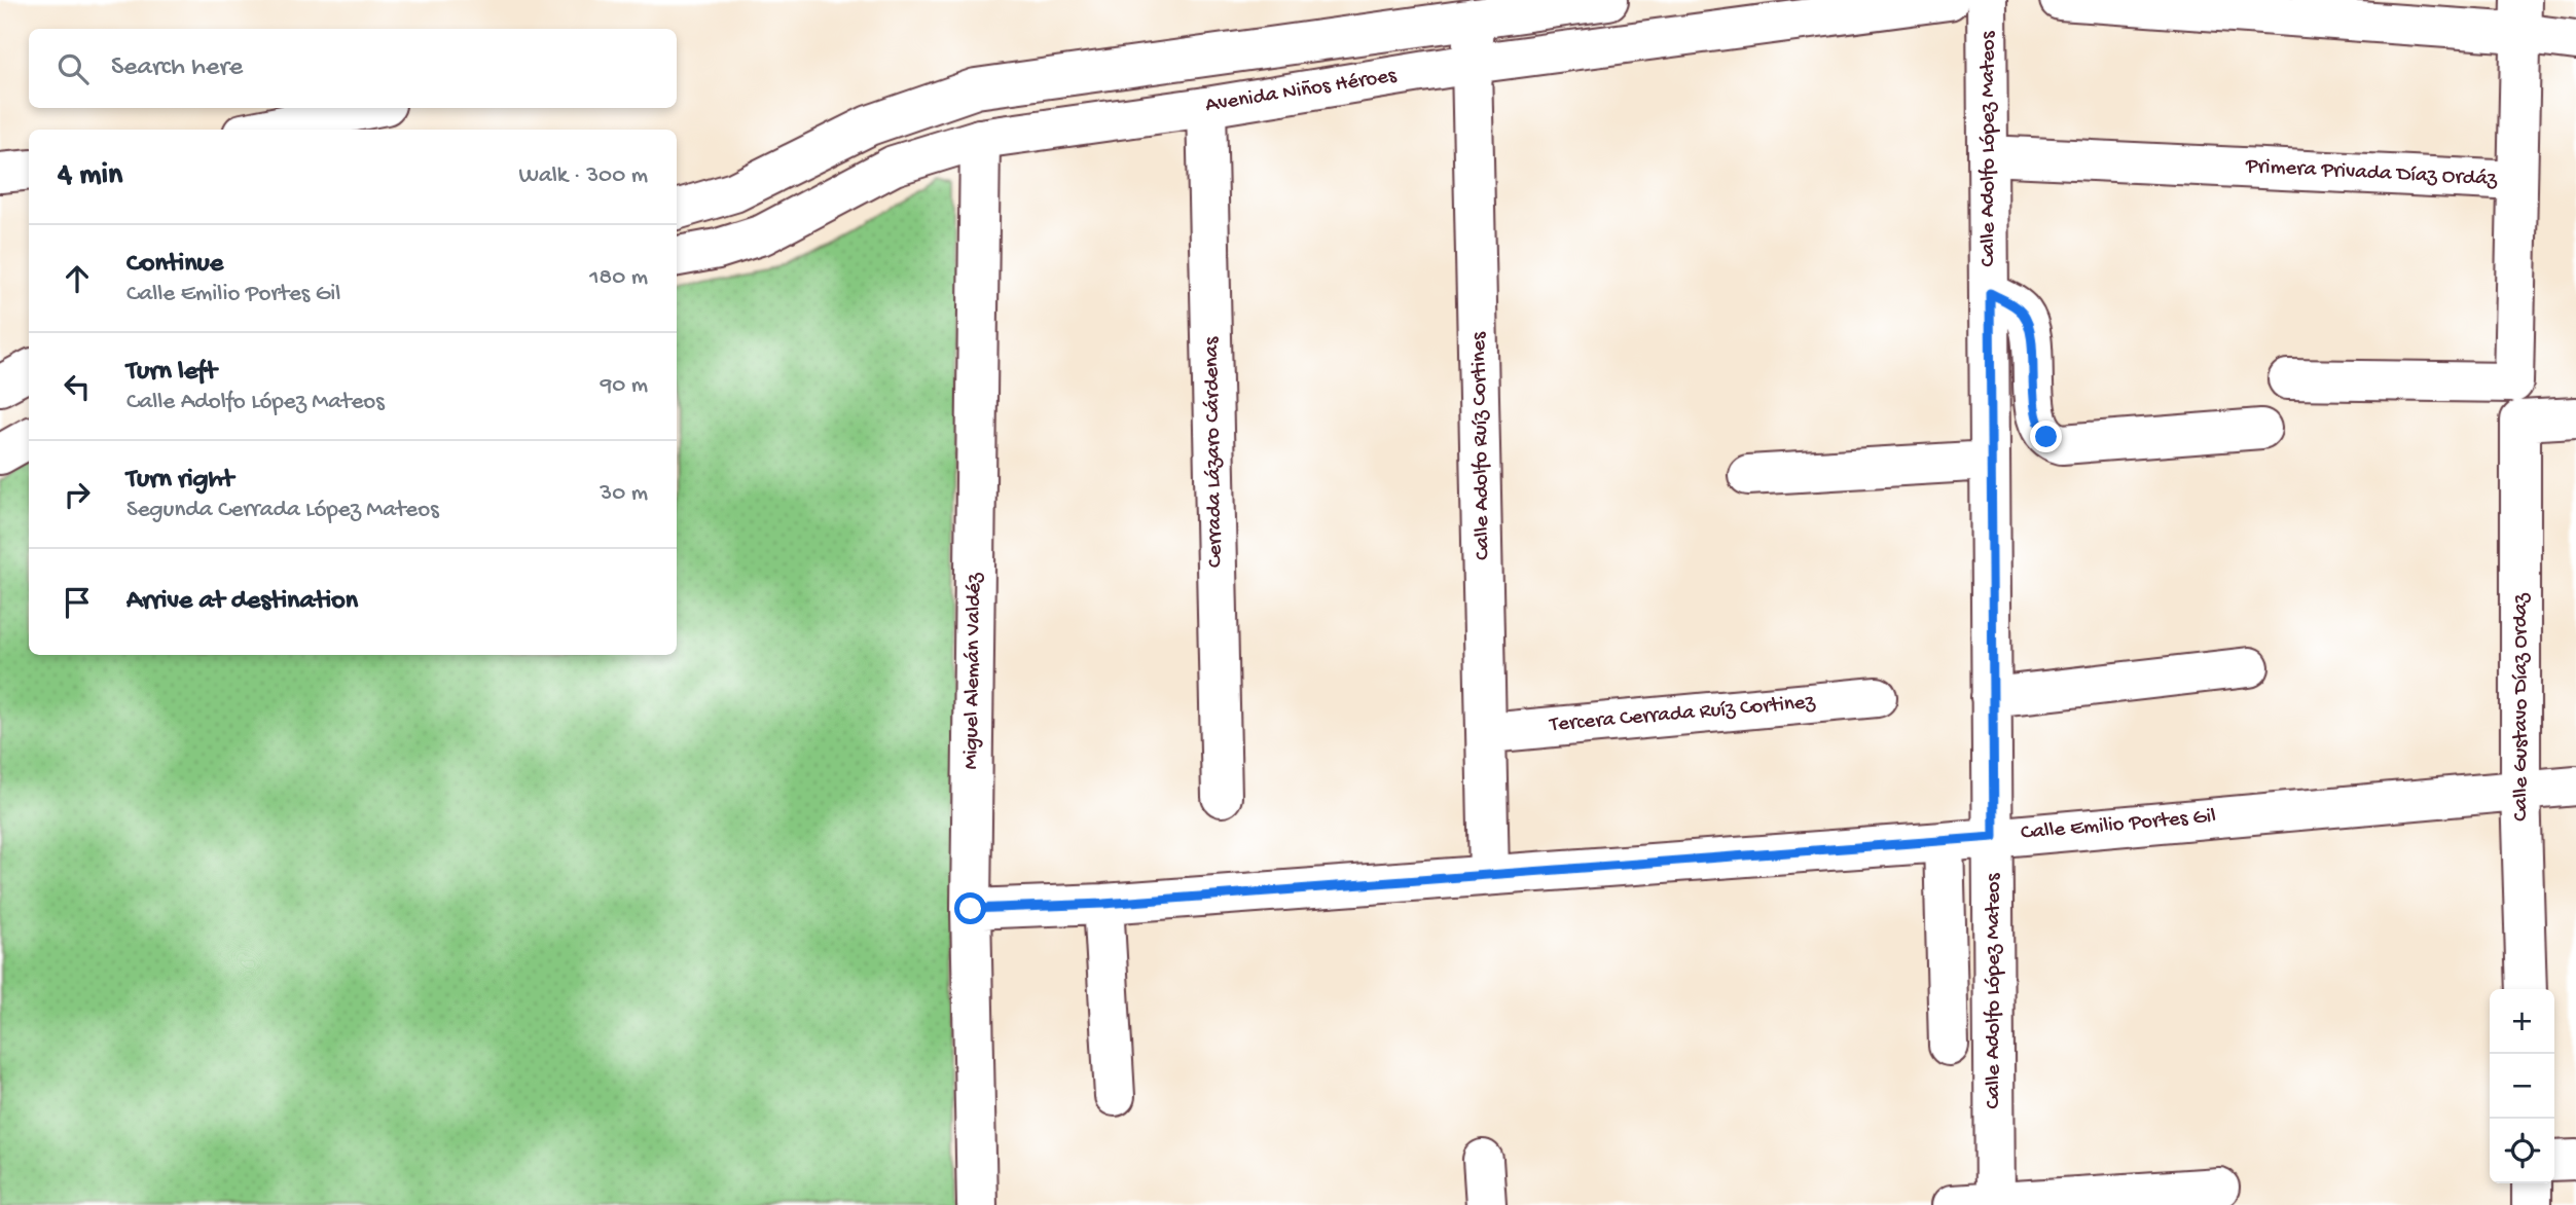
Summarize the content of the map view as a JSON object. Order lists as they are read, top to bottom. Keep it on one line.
{"streets":{"street":["Avenida Niños Héroes","Calle Adolfo López Mateos","Primera Privada Díaz Ordáz","Calle Adolfo Ruíz Cortines","Cerrada Lázaro Cárdenas","Miguel Alemán Valdéz","Calle Gustavo Díaz Ordaz","Tercera Cerrada Ruíz Cortinez","Calle Emilio Portes Gil"]},"crossings":[["Avenida Niños Héroes","Calle Adolfo Ruíz Cortines"],["Avenida Niños Héroes","Cerrada Lázaro Cárdenas"],["Avenida Niños Héroes","Miguel Alemán Valdéz"],["Calle Adolfo López Mateos","Primera Privada Díaz Ordáz"],["Calle Adolfo López Mateos","Calle Emilio Portes Gil"],["Calle Adolfo Ruíz Cortines","Tercera Cerrada Ruíz Cortinez"],["Calle Adolfo Ruíz Cortines","Calle Emilio Portes Gil"],["Miguel Alemán Valdéz","Calle Emilio Portes Gil"],["Calle Gustavo Díaz Ordaz","Calle Emilio Portes Gil"]],"page":{"search":"Search here","heading":["4 min","Walk · 300 m"],"list":[["Continue","Calle Emilio Portes Gil","180 m"],["Turn left","Calle Adolfo López Mateos","90 m"],["Turn right","Segunda Cerrada López Mateos","30 m"],"Arrive at destination"],"map_buttons":["+","−"]}}
